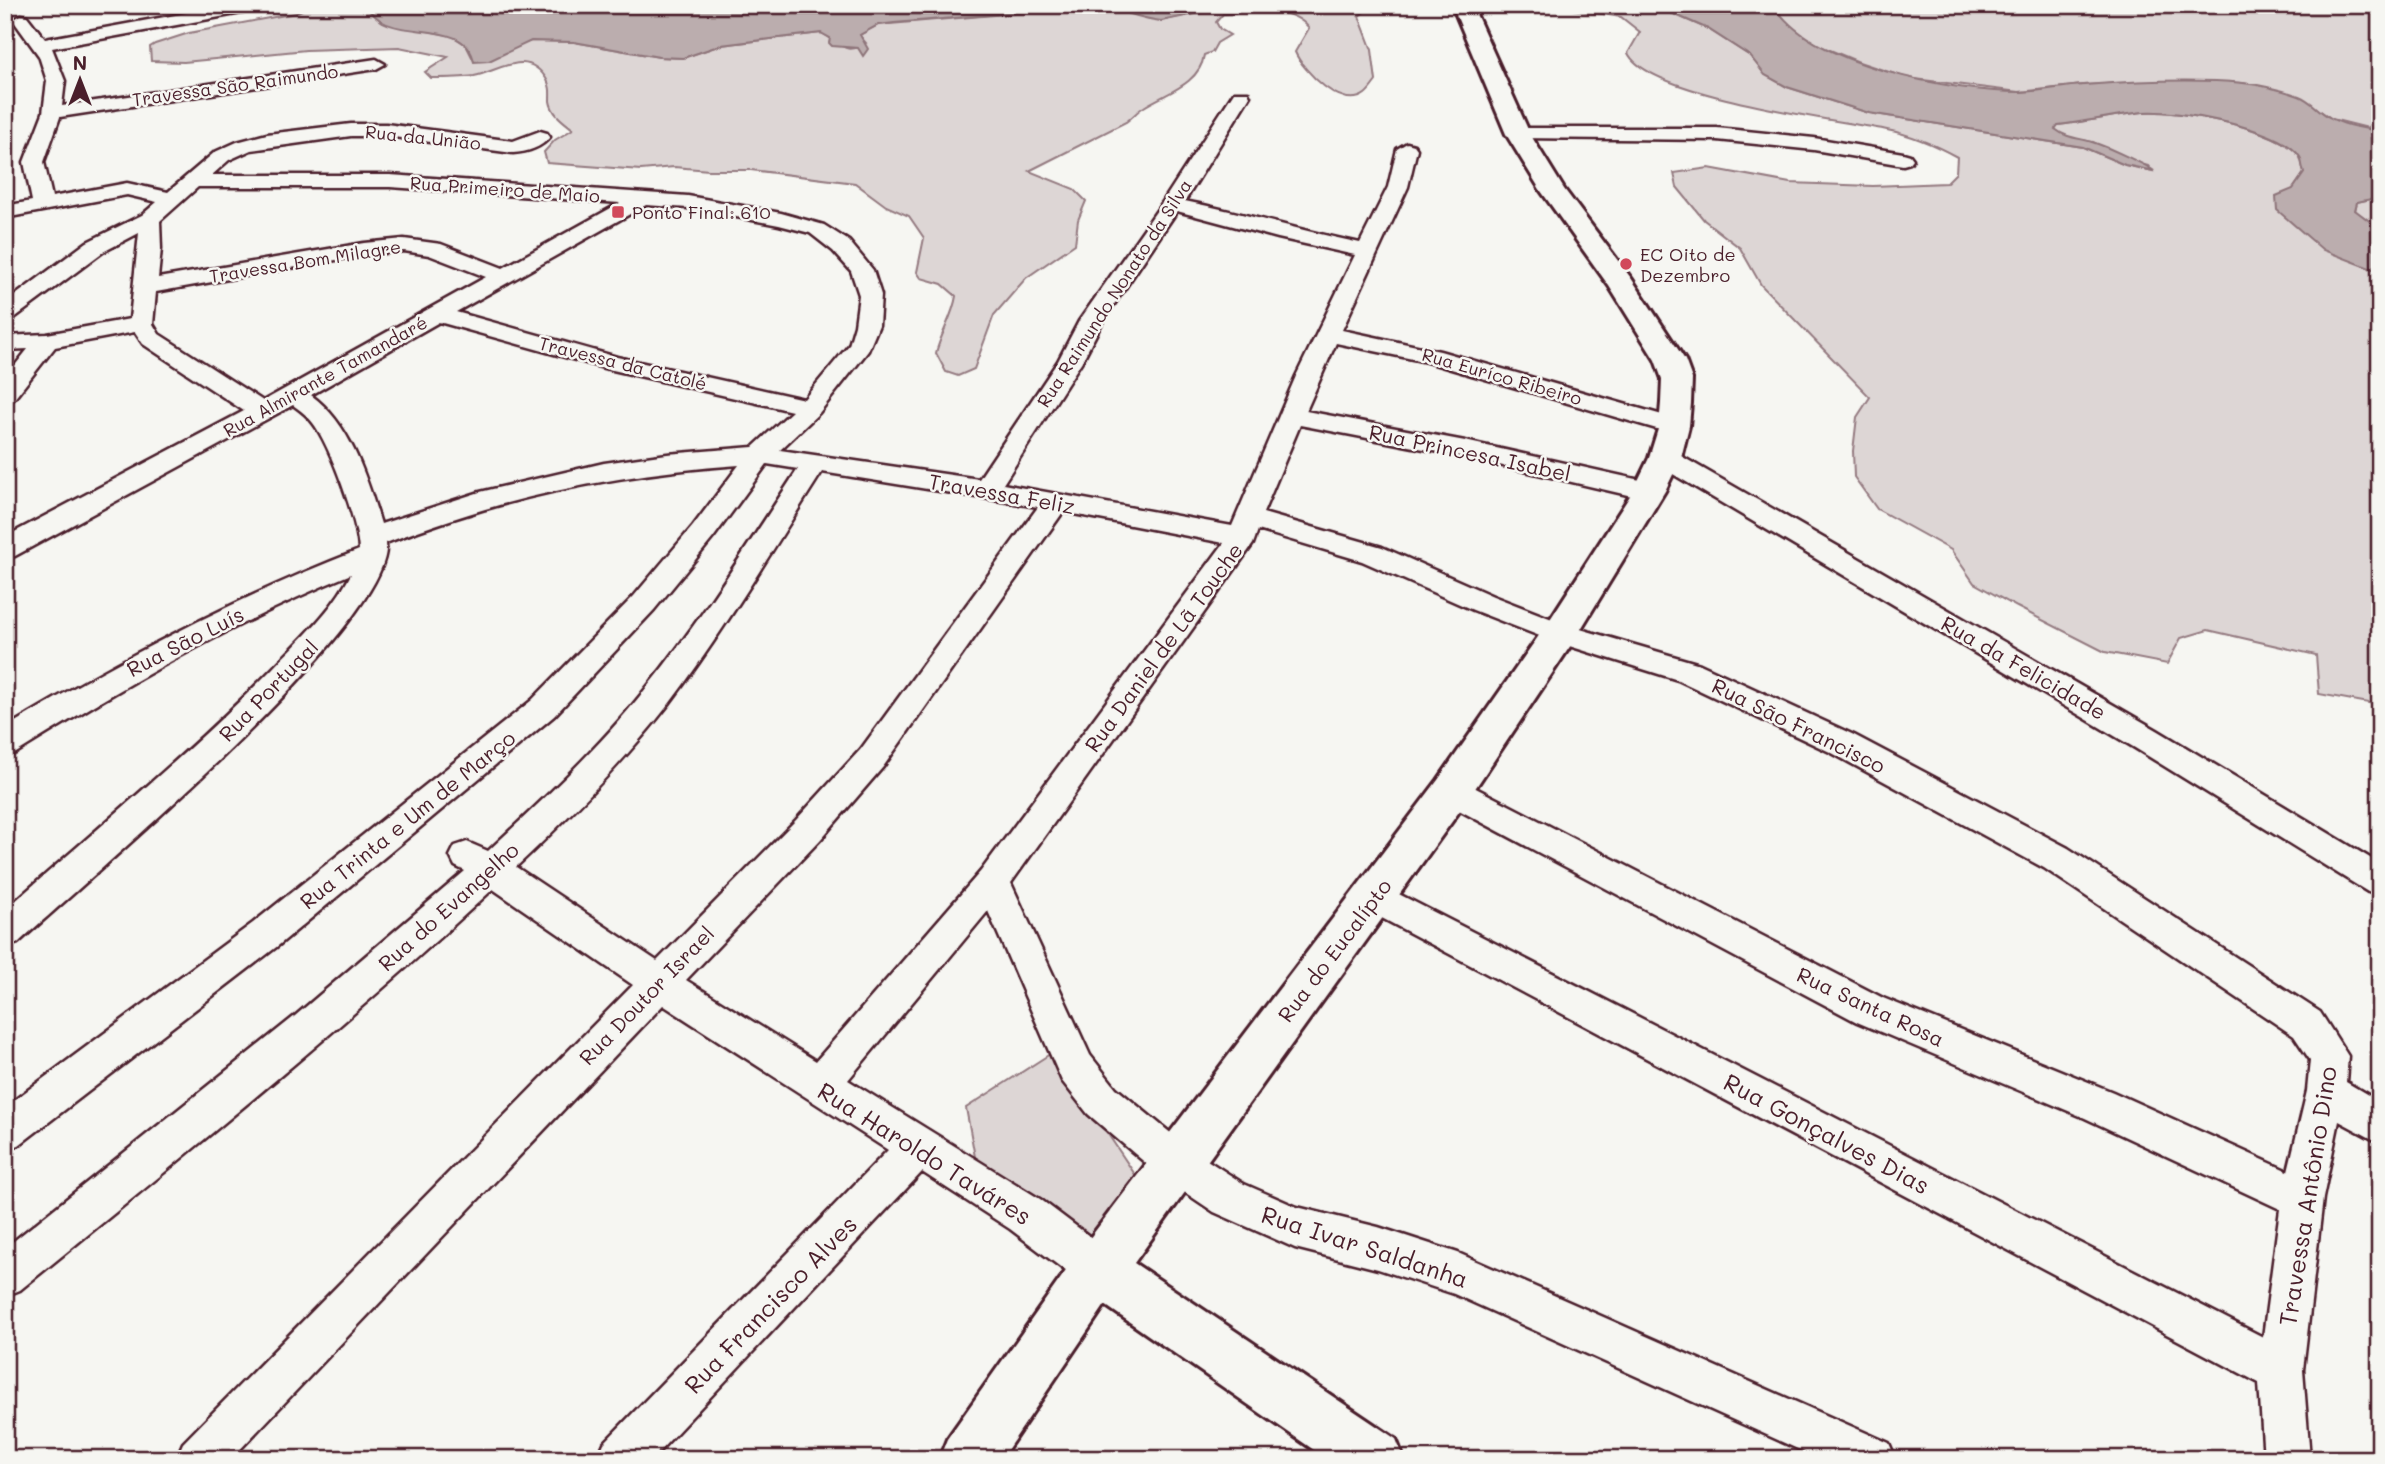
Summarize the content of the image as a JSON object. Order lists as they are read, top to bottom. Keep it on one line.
{"streets":{"street":["Travessa São Raimundo","Rua da União","Rua Primeiro de Maio","Travessa Bom Milagre","Rua Raimundo Nonato da Silva","Travessa da Catolé","Rua Almirante Tamandaré","Rua Euríco Ribeiro","Rua Princesa Isabel","Travessa Feliz","Rua São Luís","Rua Daniel de Lã Touche","Rua da Felicidade","Rua Portugal","Rua São Francisco","Rua Trinta e Um de Março","Rua do Evangelho","Rua do Eucalípto","Rua Doutor Israel","Rua Santa Rosa","Rua Gonçalves Dias","Rua Haroldo Taváres","Travessa Antônio Dino","Rua Ivar Saldanha","Rua Francisco Alves"]},"crossings":[["Rua da União","Rua Primeiro de Maio"],["Rua Primeiro de Maio","Travessa da Catolé"],["Rua Primeiro de Maio","Rua Almirante Tamandaré"],["Rua Primeiro de Maio","Travessa Feliz"],["Rua Primeiro de Maio","Rua São Luís"],["Rua Primeiro de Maio","Rua Trinta e Um de Março"],["Travessa Bom Milagre","Rua Almirante Tamandaré"],["Rua Raimundo Nonato da Silva","Travessa Feliz"],["Travessa da Catolé","Rua Almirante Tamandaré"],["Rua Euríco Ribeiro","Rua Princesa Isabel"],["Rua Euríco Ribeiro","Rua Daniel de Lã Touche"],["Rua Euríco Ribeiro","Rua da Felicidade"],["Rua Euríco Ribeiro","Rua do Eucalípto"],["Rua Princesa Isabel","Rua Daniel de Lã Touche"],["Rua Princesa Isabel","Rua da Felicidade"],["Rua Princesa Isabel","Rua do Eucalípto"],["Travessa Feliz","Rua São Luís"],["Travessa Feliz","Rua Daniel de Lã Touche"],["Travessa Feliz","Rua São Francisco"],["Travessa Feliz","Rua Trinta e Um de Março"],["Travessa Feliz","Rua do Evangelho"],["Travessa Feliz","Rua Doutor Israel"],["Rua São Luís","Rua Portugal"],["Rua São Luís","Rua Trinta e Um de Março"],["Rua Daniel de Lã Touche","Rua São Francisco"],["Rua Daniel de Lã Touche","Rua Haroldo Taváres"],["Rua Daniel de Lã Touche","Rua Ivar Saldanha"],["Rua da Felicidade","Rua do Eucalípto"],["Rua São Francisco","Rua do Eucalípto"],["Rua São Francisco","Travessa Antônio Dino"],["Rua do Evangelho","Rua Haroldo Taváres"],["Rua do Eucalípto","Rua Santa Rosa"],["Rua do Eucalípto","Rua Gonçalves Dias"],["Rua do Eucalípto","Rua Haroldo Taváres"],["Rua do Eucalípto","Rua Ivar Saldanha"],["Rua Doutor Israel","Rua Haroldo Taváres"],["Rua Santa Rosa","Travessa Antônio Dino"],["Rua Gonçalves Dias","Travessa Antônio Dino"],["Rua Haroldo Taváres","Rua Francisco Alves"]],"places":{"transit":["Ponto Final: 610"],"other":["EC Oito de Dezembro"]},"north":"top"}
